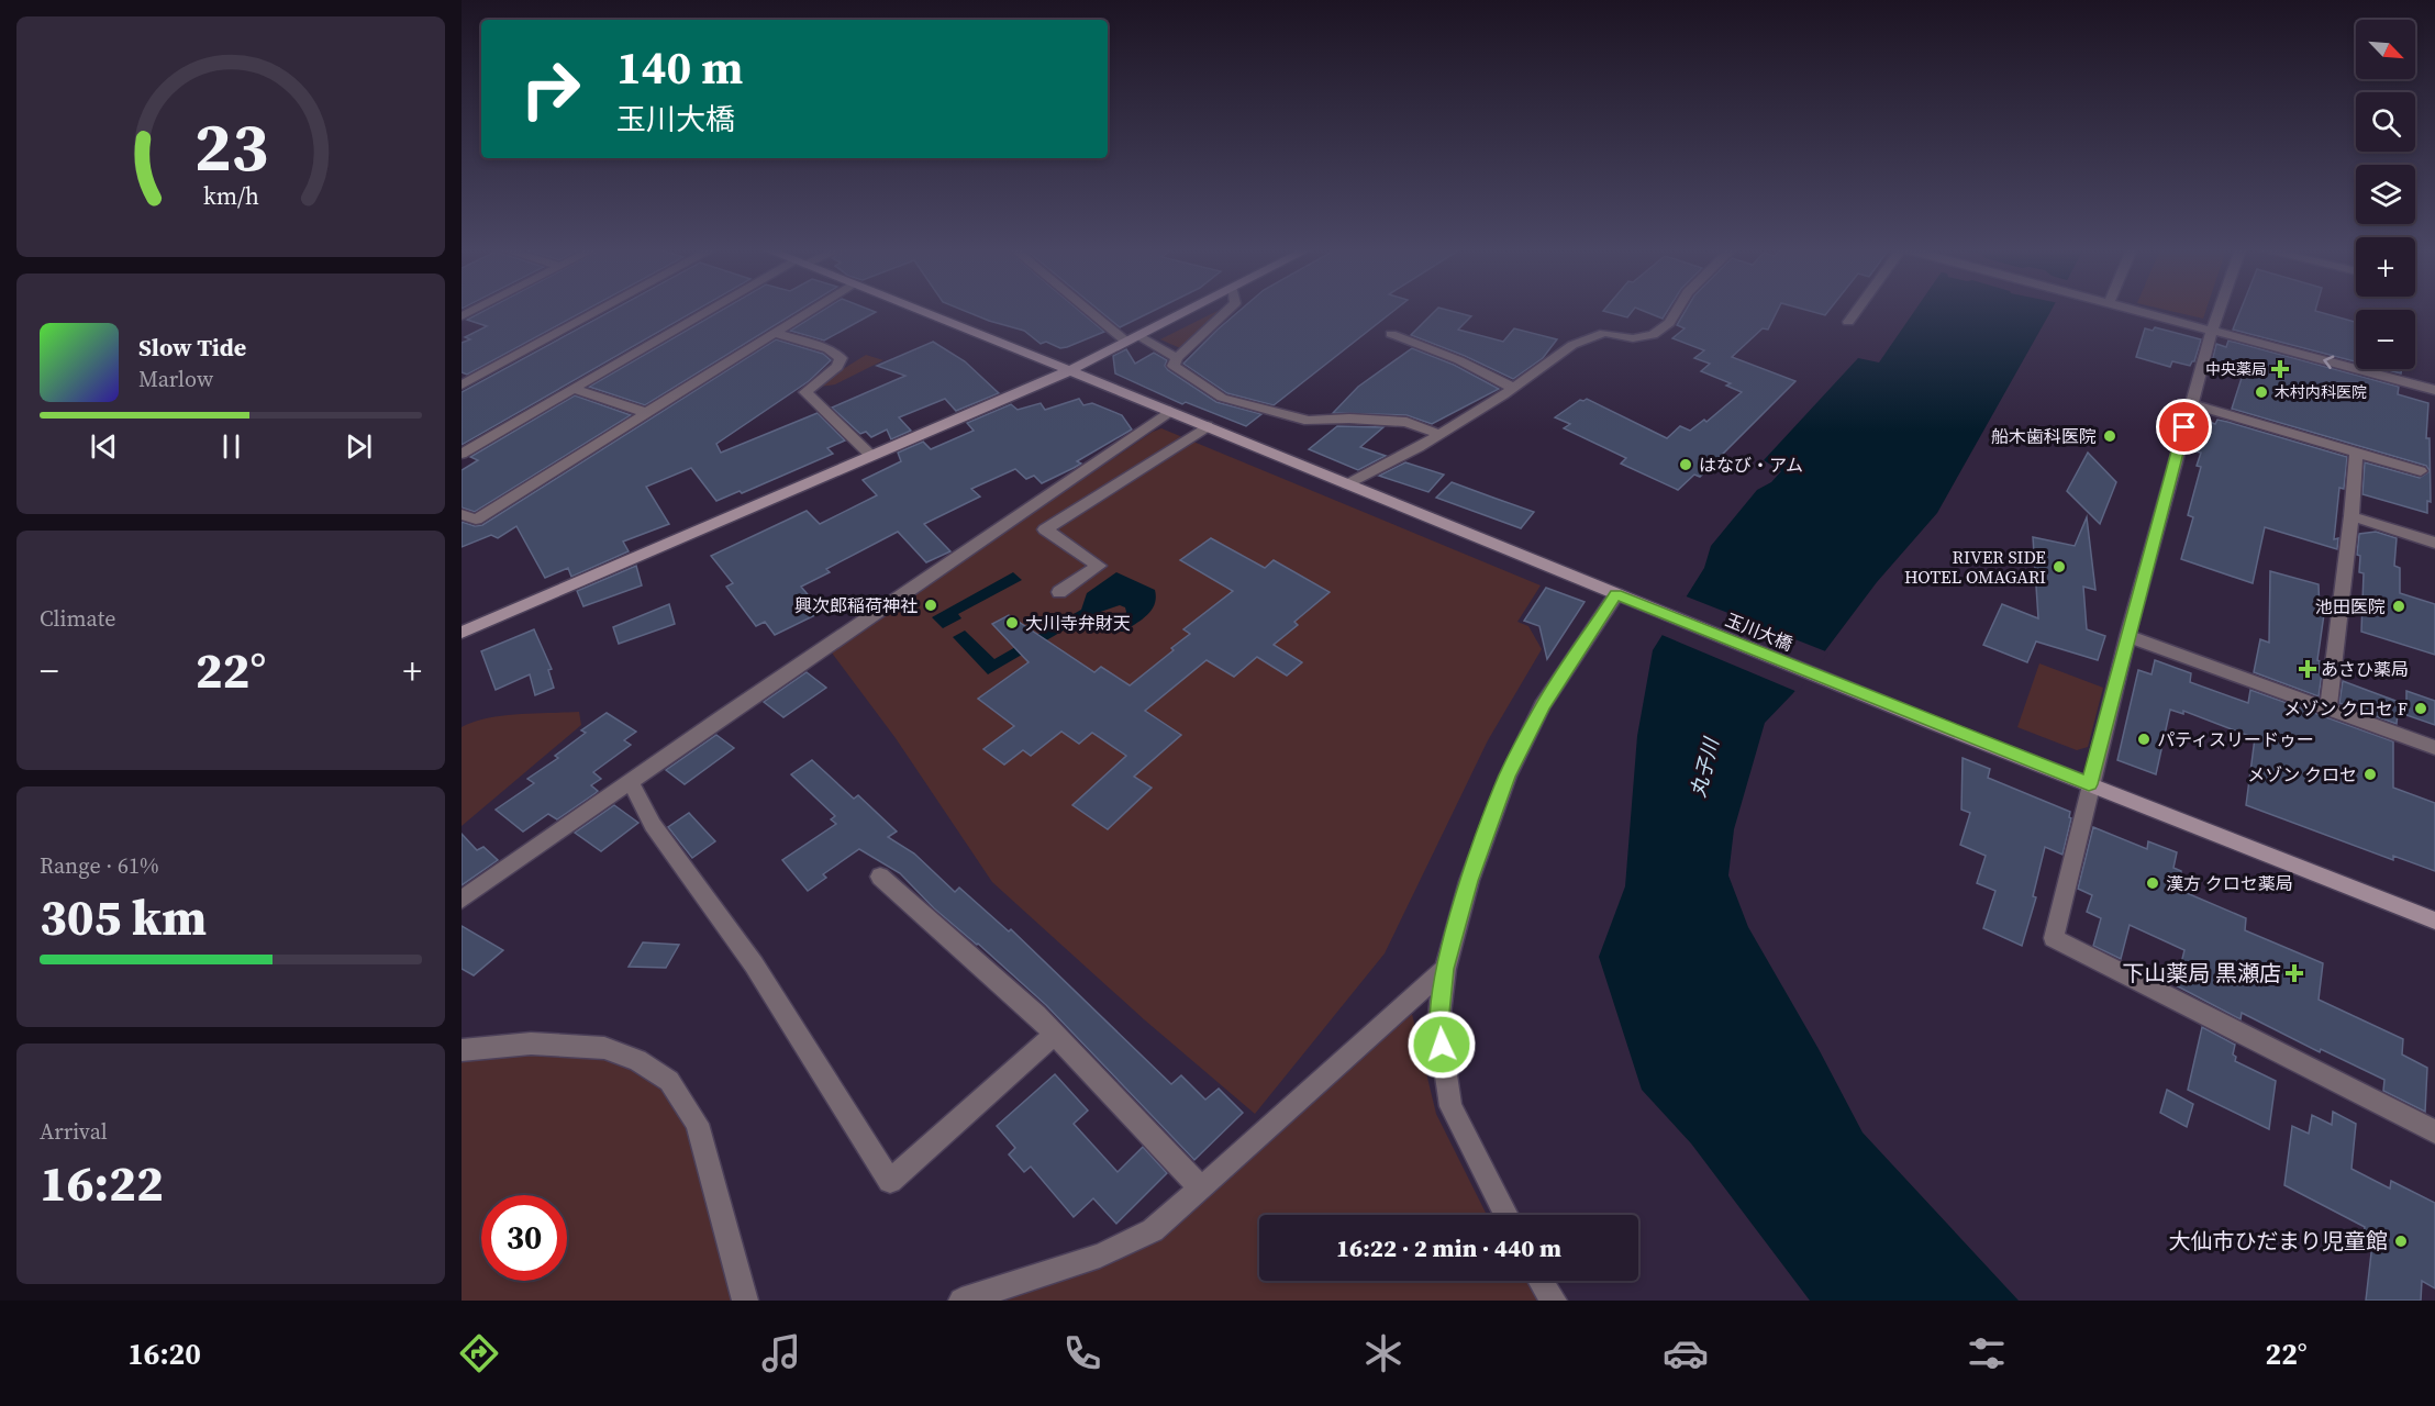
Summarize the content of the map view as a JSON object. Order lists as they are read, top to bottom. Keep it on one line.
{"streets":{"street":["玉川大橋"]},"water":["丸子川"],"places":{"health":["中央薬局","あさひ薬局","下山薬局 黒瀬店"],"other":["木村内科医院","船木歯科医院","はなび・アム","RIVER SIDE HOTEL OMAGARI","興次郎稲荷神社","池田医院","大川寺弁財天","メゾン クロセ F","パティスリードゥー","メゾン クロセ","漢方 クロセ薬局","大仙市ひだまり児童館"]},"north":"bottom right","page":{"map_buttons":["+","−"],"turn":["140 m","玉川大橋"],"song":["Slow Tide","Marlow"],"tile":["Climate",["Range · 61%","305 km"],["Arrival","16:22"]],"heat":["−","22°","+"],"limit":"30","trip":"16:22 · 2 min · 440 m","tabs":["16:20","22°"],"gauge":["23","km/h"]}}
